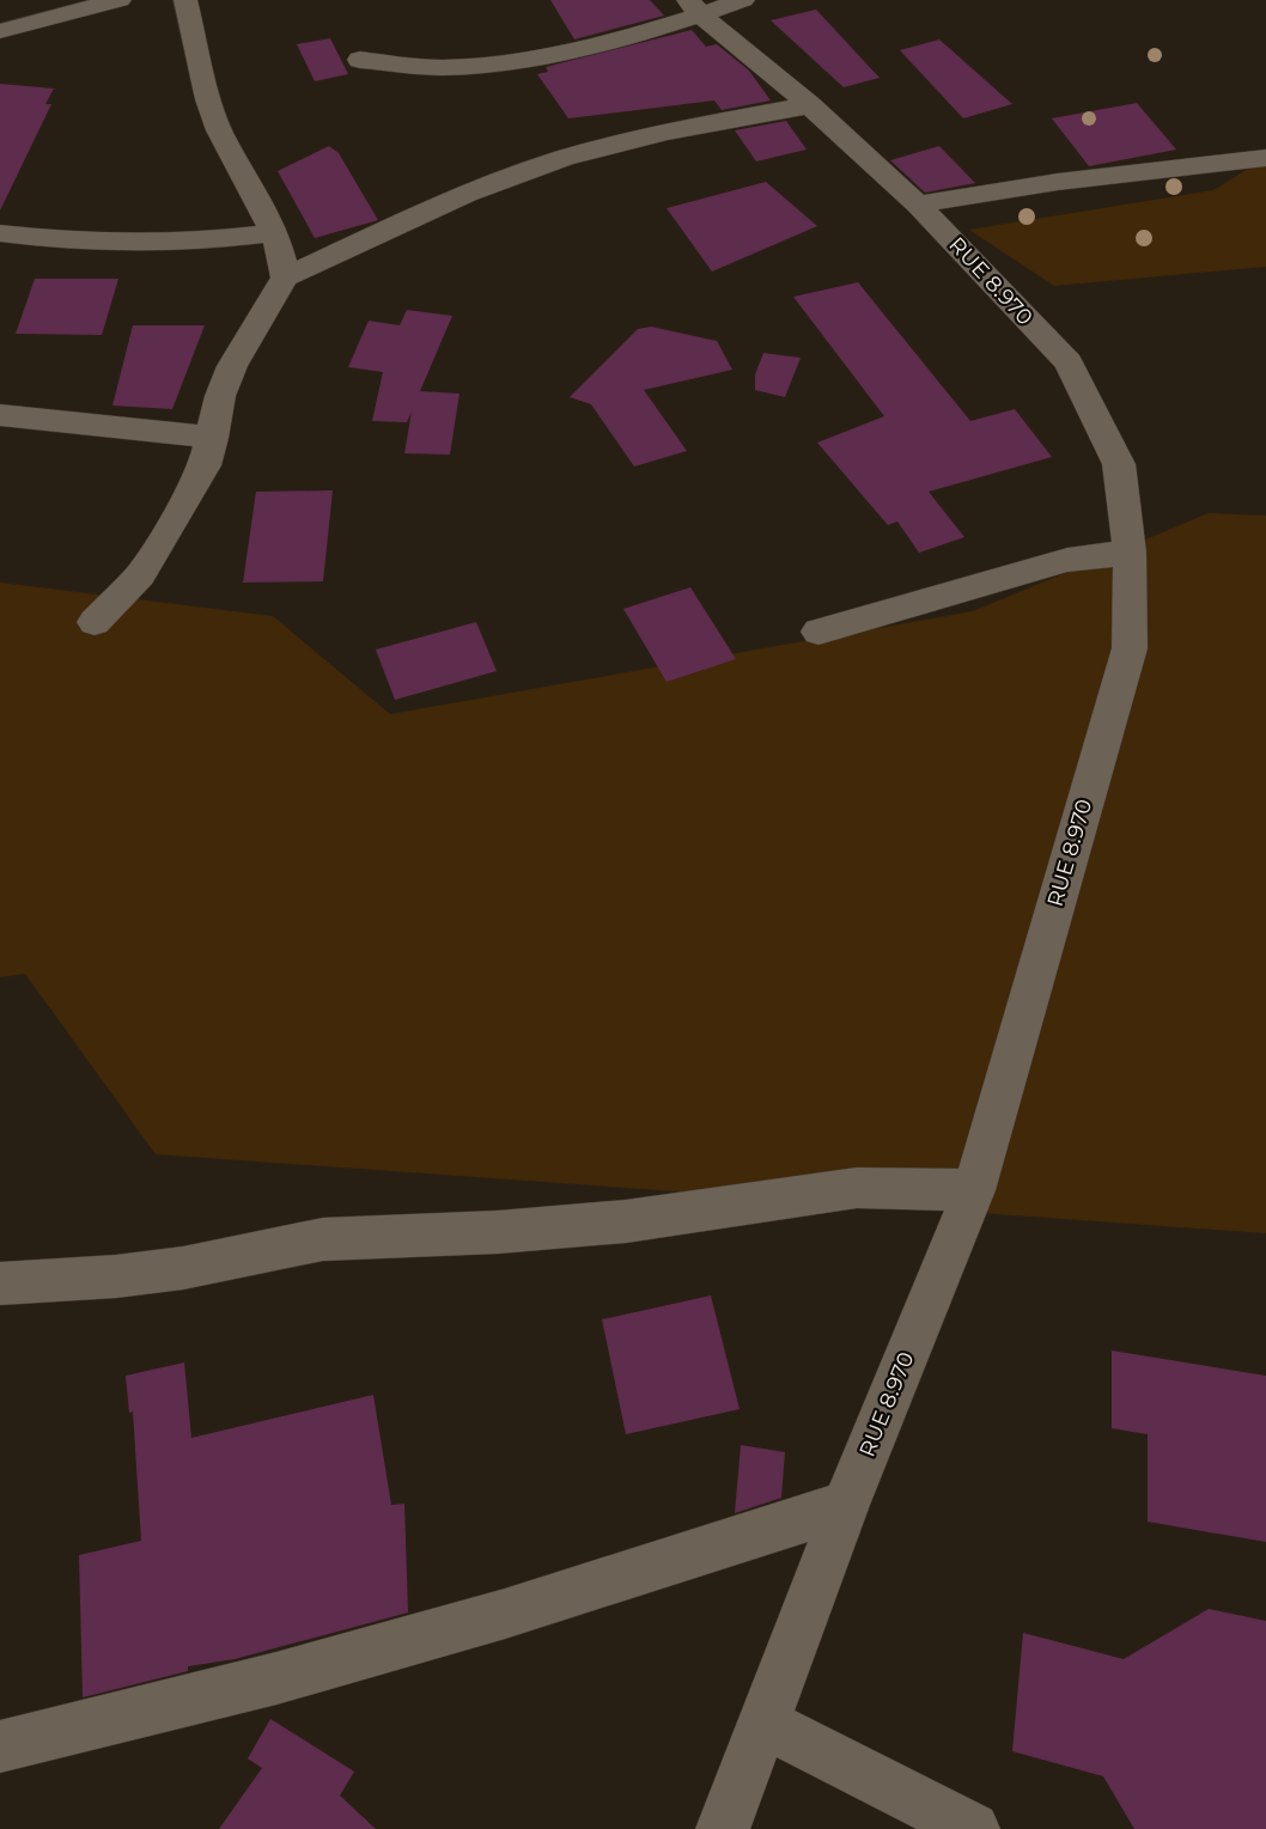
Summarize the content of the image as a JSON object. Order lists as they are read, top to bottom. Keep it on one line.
{"streets":{"street":["RUE 8.970"]}}
